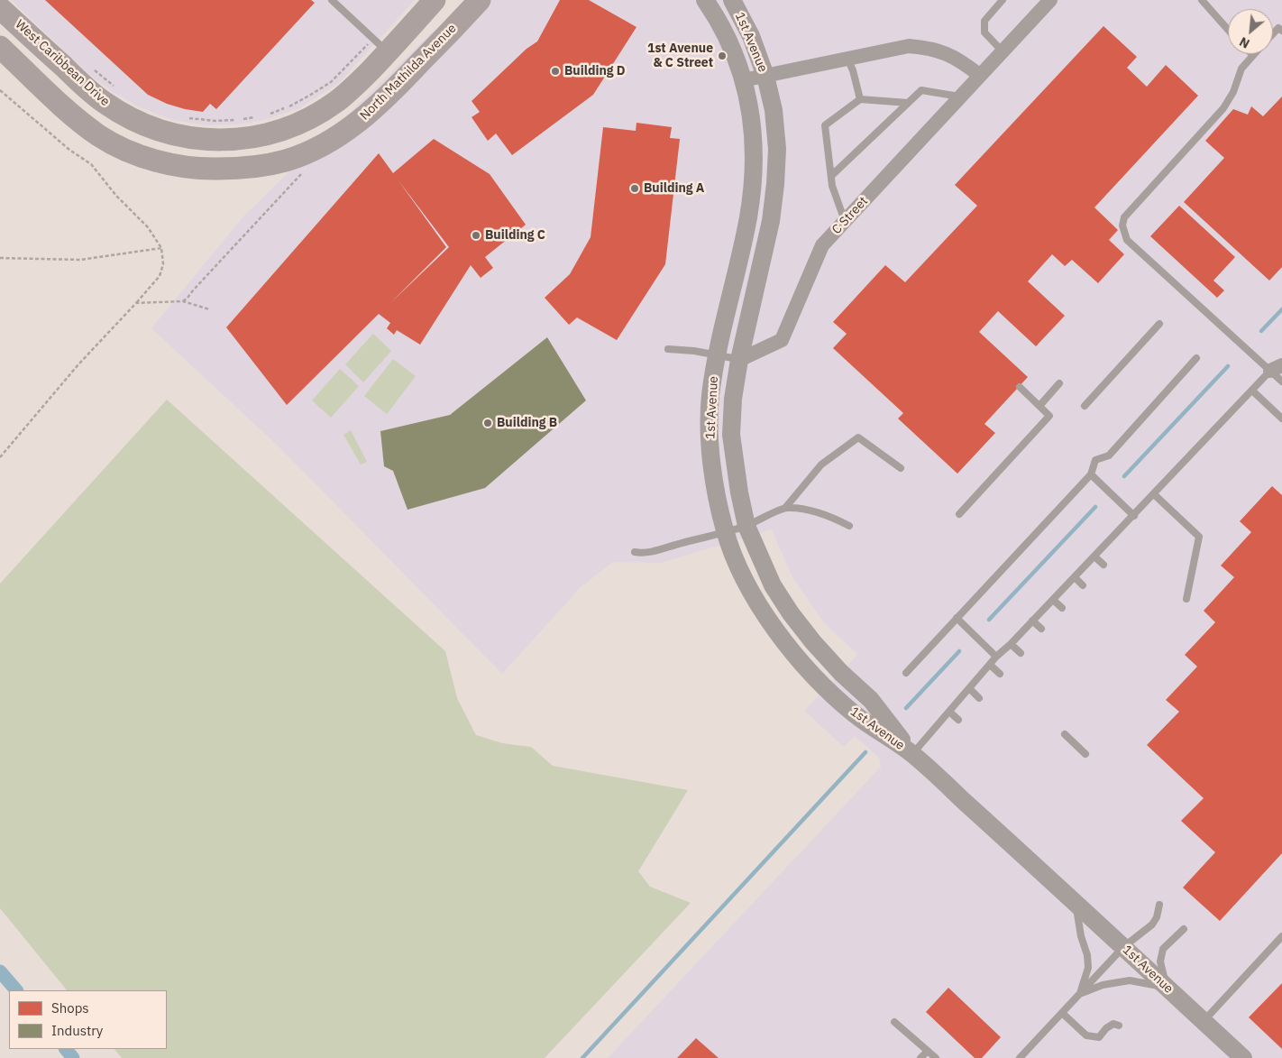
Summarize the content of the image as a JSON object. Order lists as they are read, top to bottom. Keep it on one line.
{"streets":{"main road":["West Caribbean Drive","North Mathilda Avenue"],"street":["1st Avenue","C Street"]},"crossings":[["1st Avenue","C Street"]],"places":["1st Avenue & C Street","Building D","Building A","Building C","Building B"],"legend":["Shops","Industry"],"north":"bottom left"}
